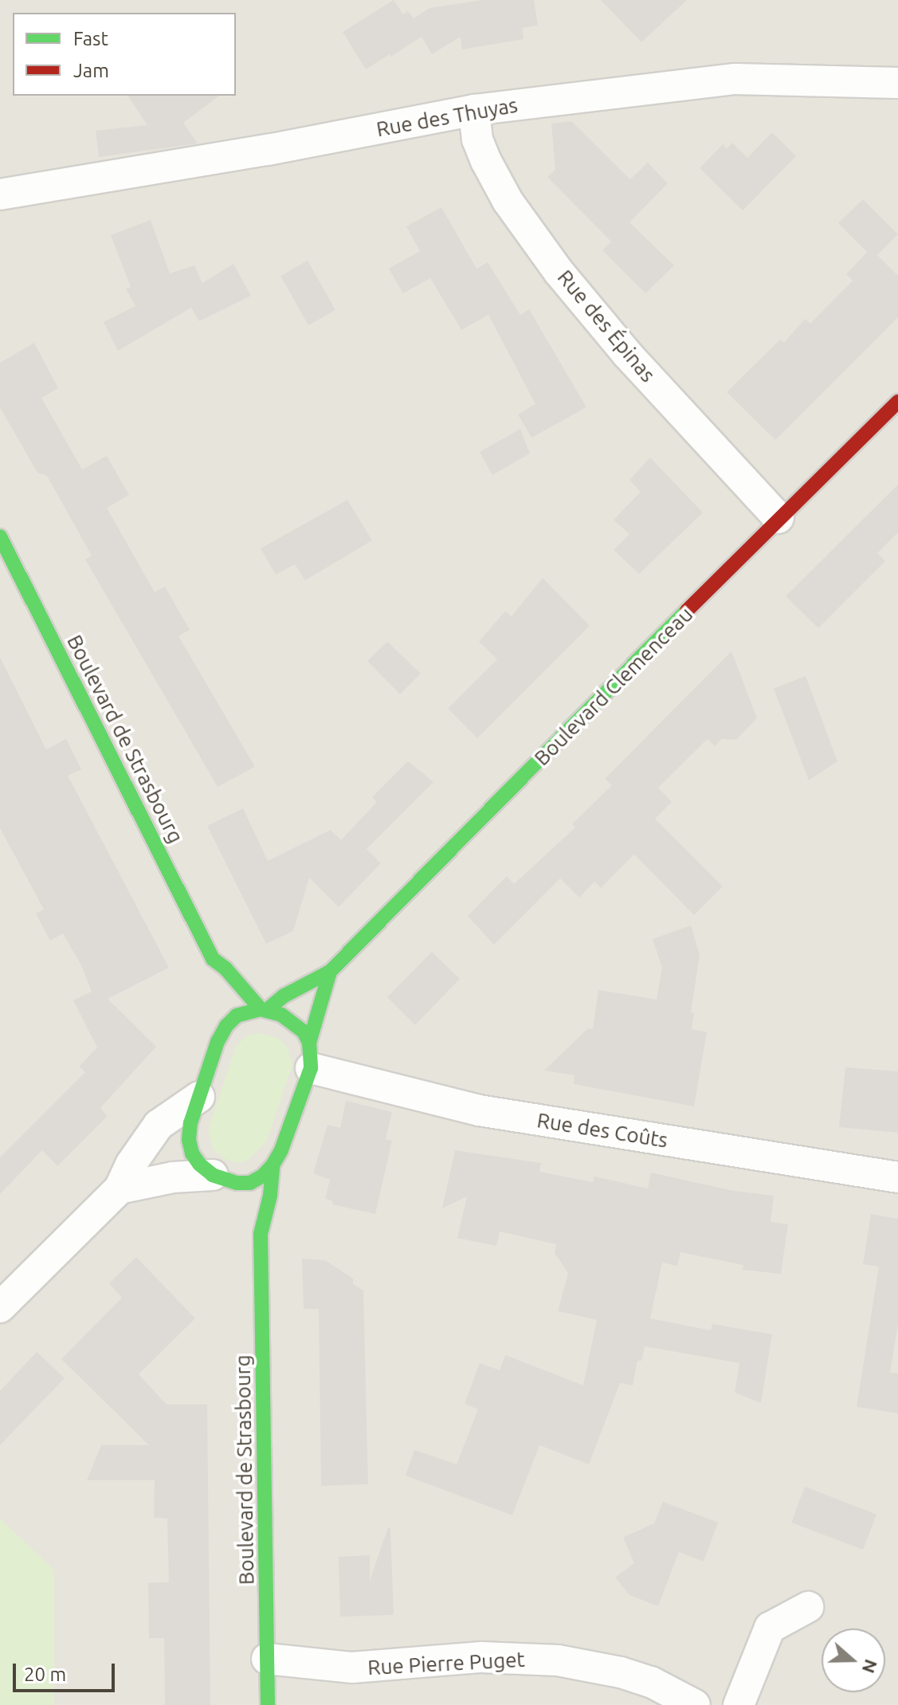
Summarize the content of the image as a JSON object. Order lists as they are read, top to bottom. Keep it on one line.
{"streets":{"main road":["Boulevard Clemenceau","Boulevard de Strasbourg"],"street":["Rue des Thuyas","Rue des Épinas","Rue des Coûts","Rue Pierre Puget"]},"crossings":[["Rue des Thuyas","Rue des Épinas"],["Rue des Épinas","Boulevard Clemenceau"],["Boulevard Clemenceau","Boulevard de Strasbourg"],["Boulevard Clemenceau","Rue des Coûts"],["Boulevard de Strasbourg","Rue Pierre Puget"]],"legend":["Fast","Jam"],"scale_bar":"20 m","north":"right"}
